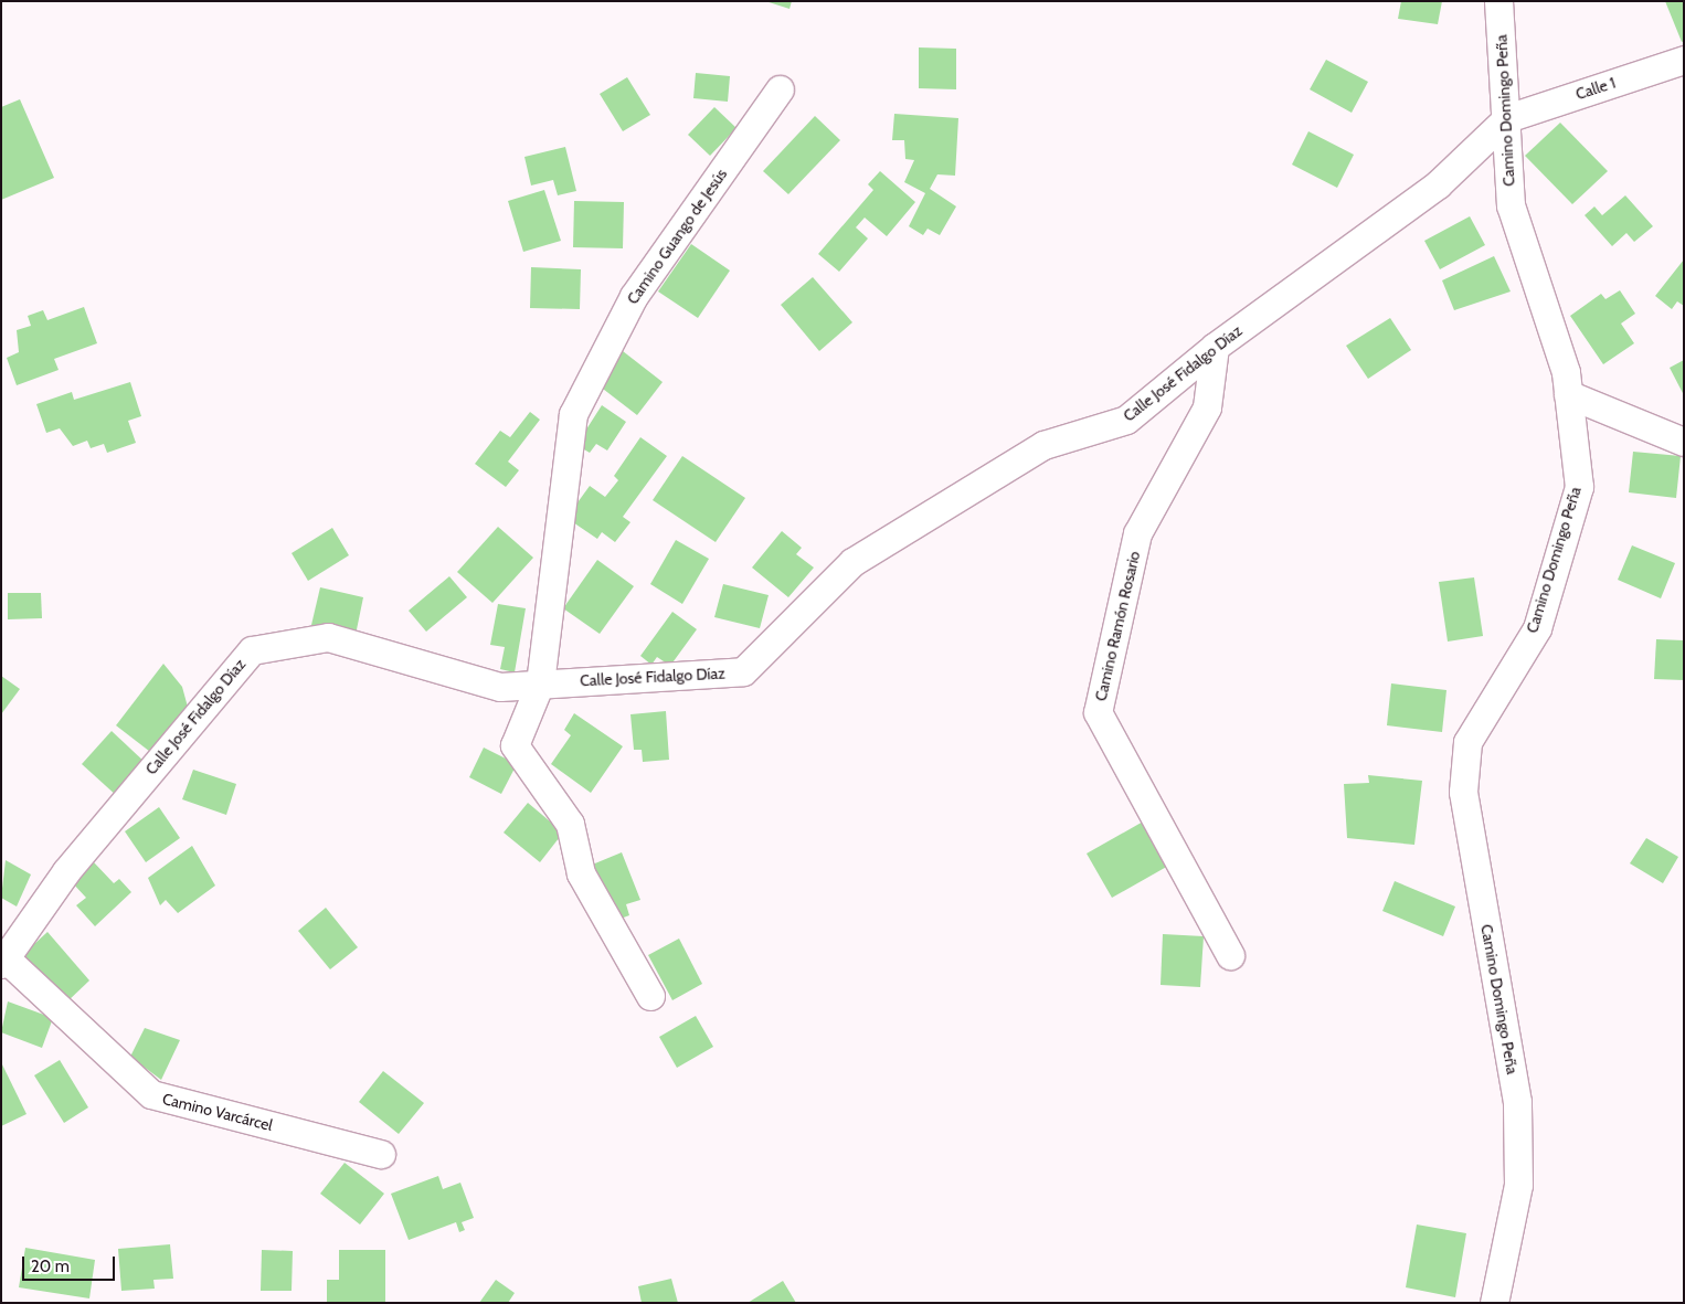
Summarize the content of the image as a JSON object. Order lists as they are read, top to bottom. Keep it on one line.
{"streets":{"street":["Calle 1","Camino Domingo Peña","Camino Guango de Jesús","Calle José Fidalgo Díaz","Camino Ramón Rosario","Camino Varcárcel"]},"crossings":[["Calle 1","Camino Domingo Peña"],["Calle 1","Calle José Fidalgo Díaz"],["Camino Domingo Peña","Calle José Fidalgo Díaz"],["Camino Guango de Jesús","Calle José Fidalgo Díaz"],["Calle José Fidalgo Díaz","Camino Ramón Rosario"],["Calle José Fidalgo Díaz","Camino Varcárcel"]],"scale_bar":"20 m"}
